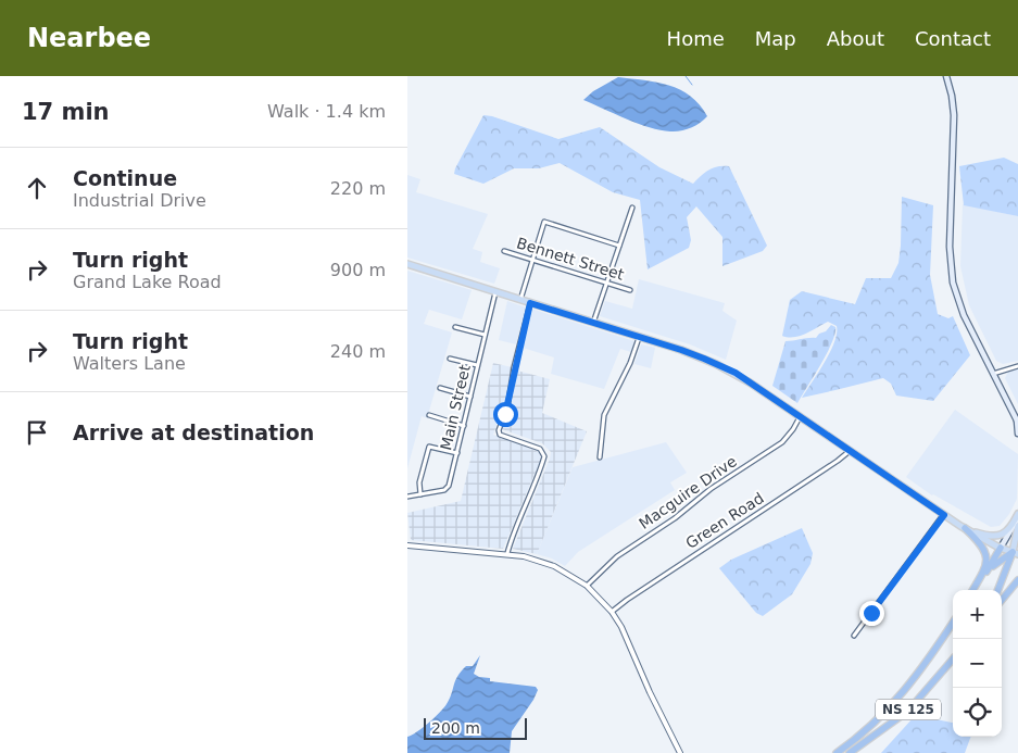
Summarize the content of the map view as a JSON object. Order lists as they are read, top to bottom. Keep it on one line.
{"streets":{"highway":["NS 125"],"street":["Bennett Street","Main Street","Macguire Drive","Green Road"]},"scale_bar":"200 m","page":{"header":"Nearbee","nav":["Home","Map","About","Contact"],"heading":["17 min","Walk · 1.4 km"],"list":[["Continue","Industrial Drive","220 m"],["Turn right","Grand Lake Road","900 m"],["Turn right","Walters Lane","240 m"],"Arrive at destination"],"map_buttons":["+","−"],"scale":"200 m"}}
